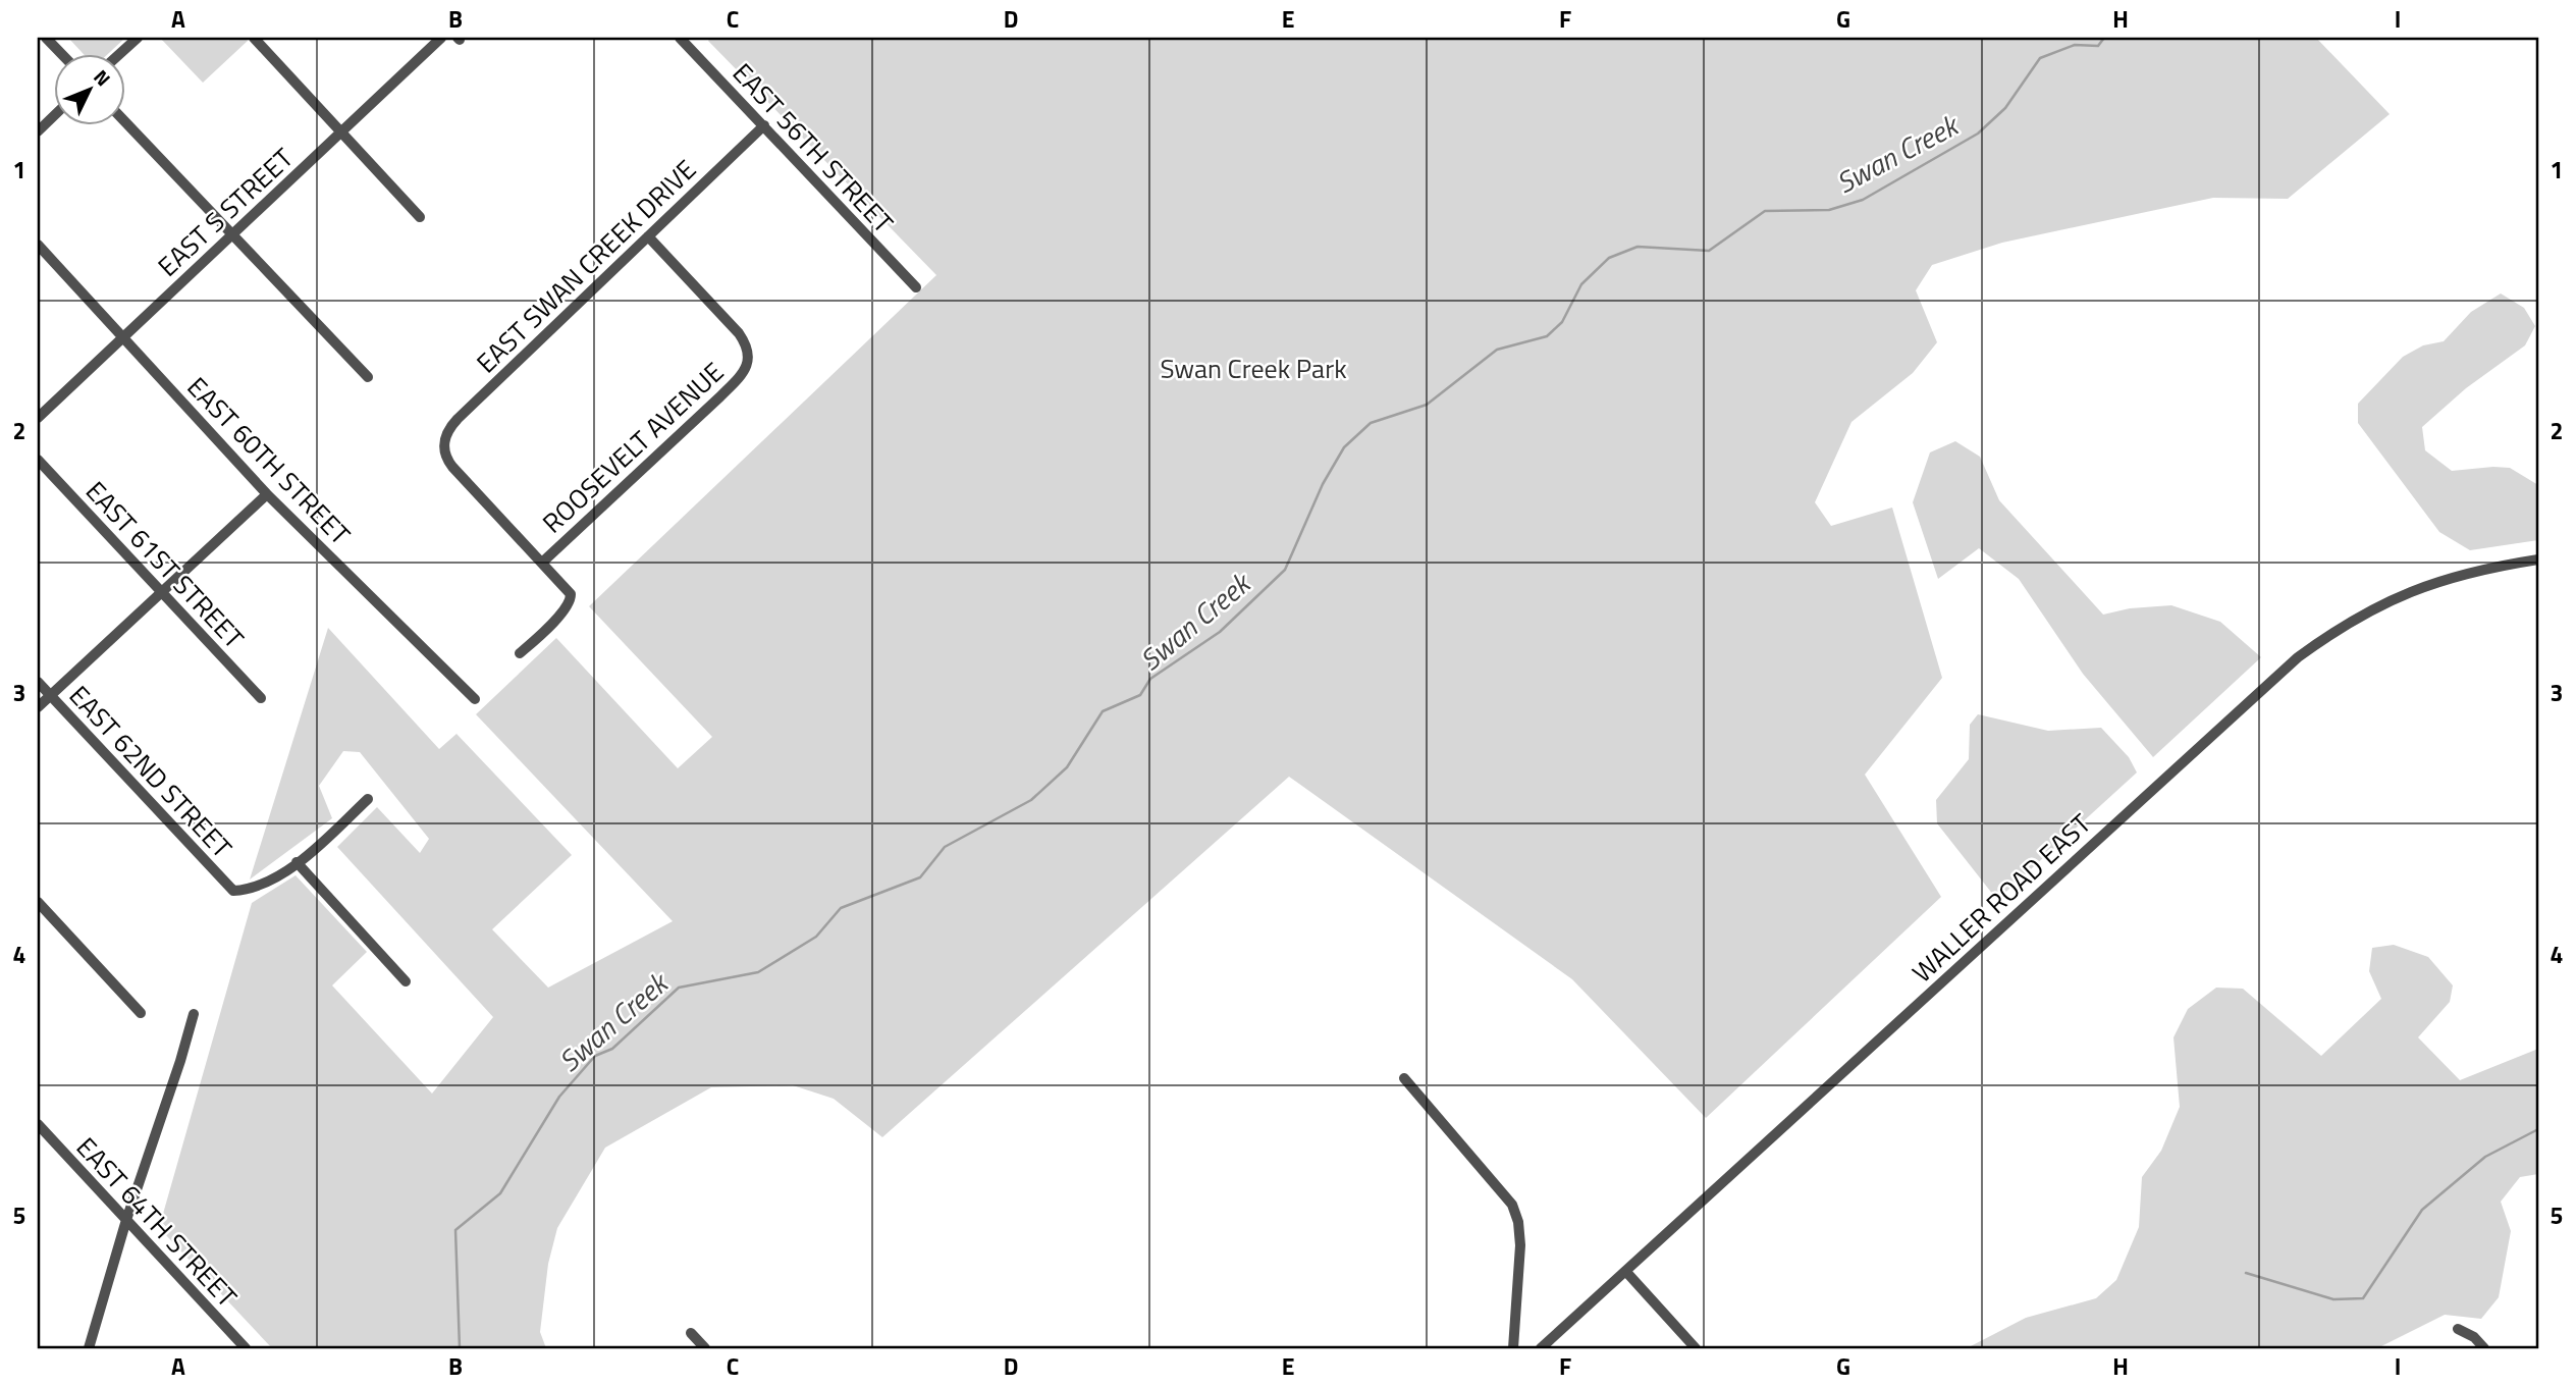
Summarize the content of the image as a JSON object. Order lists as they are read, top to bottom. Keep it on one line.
{"streets":{"street":["EAST 56TH STREET","EAST S STREET","EAST SWAN CREEK DRIVE","ROOSEVELT AVENUE","EAST 60TH STREET","EAST 61ST STREET","EAST 62ND STREET","WALLER ROAD EAST","EAST 64TH STREET"]},"crossings":[["EAST 56TH STREET","EAST SWAN CREEK DRIVE"],["EAST S STREET","EAST 60TH STREET"],["EAST SWAN CREEK DRIVE","ROOSEVELT AVENUE"]],"water":["Swan Creek"],"parks":["Swan Creek Park"],"north":"top right","grid":{"columns":["A","B","C","D","E","F","G","H","I"],"rows":["1","2","3","4","5"]}}
